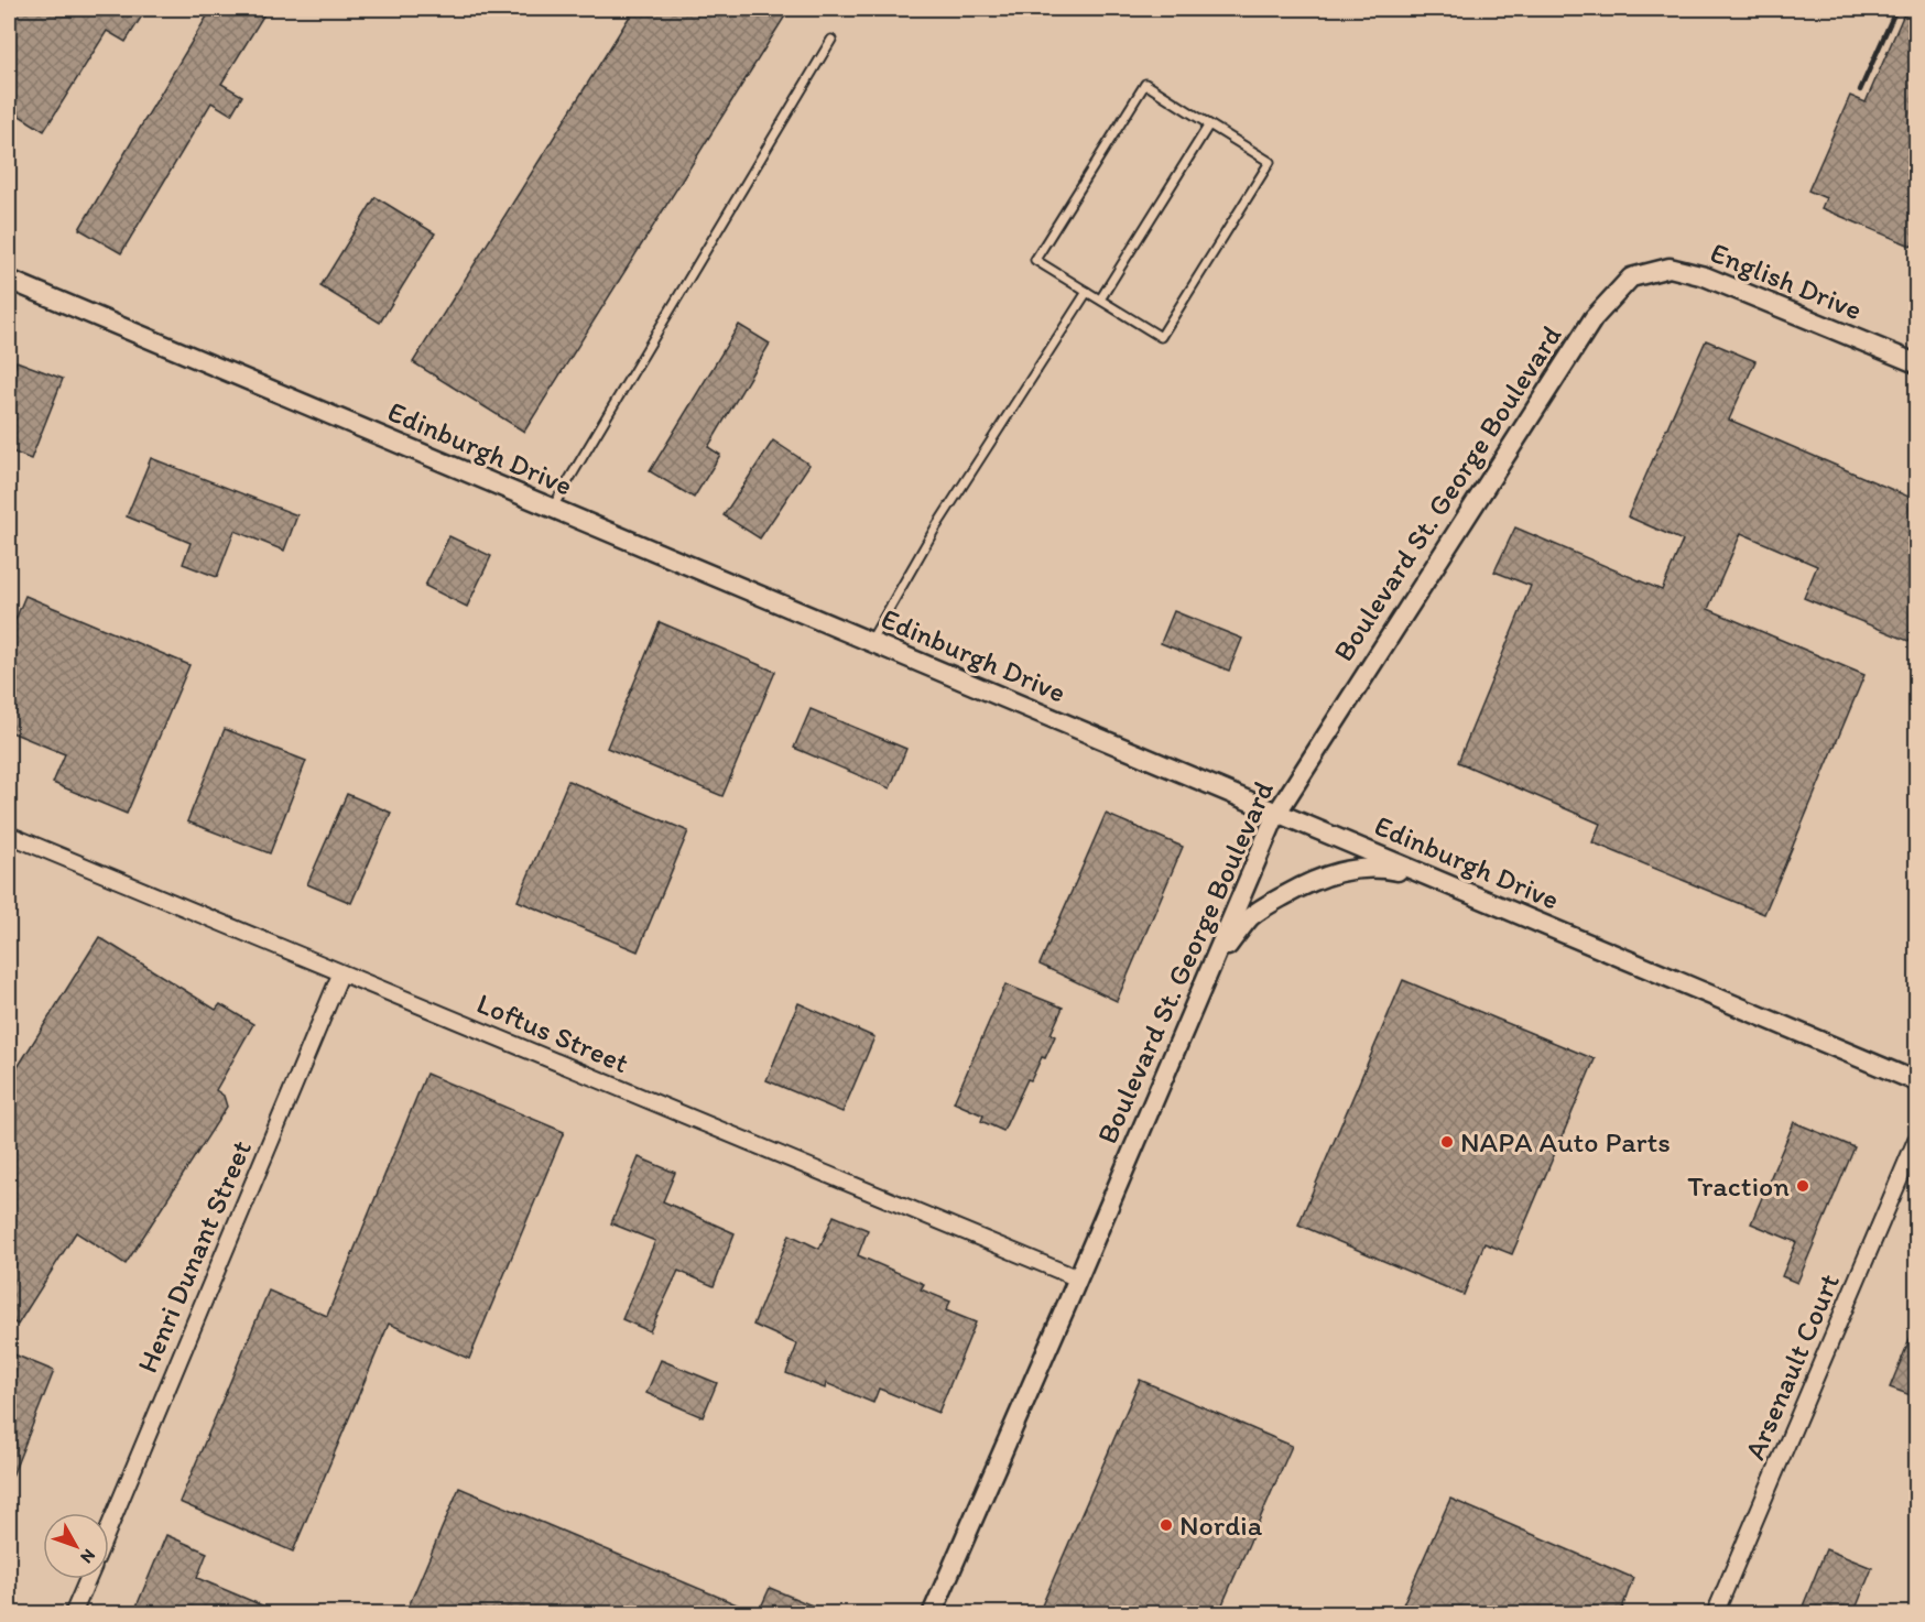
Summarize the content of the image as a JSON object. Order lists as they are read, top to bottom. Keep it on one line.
{"streets":{"street":["English Drive","Edinburgh Drive","Boulevard St. George Boulevard","Loftus Street","Henri Dunant Street","Arsenault Court"]},"crossings":[["English Drive","Boulevard St. George Boulevard"],["Edinburgh Drive","Boulevard St. George Boulevard"],["Boulevard St. George Boulevard","Loftus Street"],["Loftus Street","Henri Dunant Street"]],"places":["NAPA Auto Parts","Traction","Nordia"],"north":"bottom right"}
